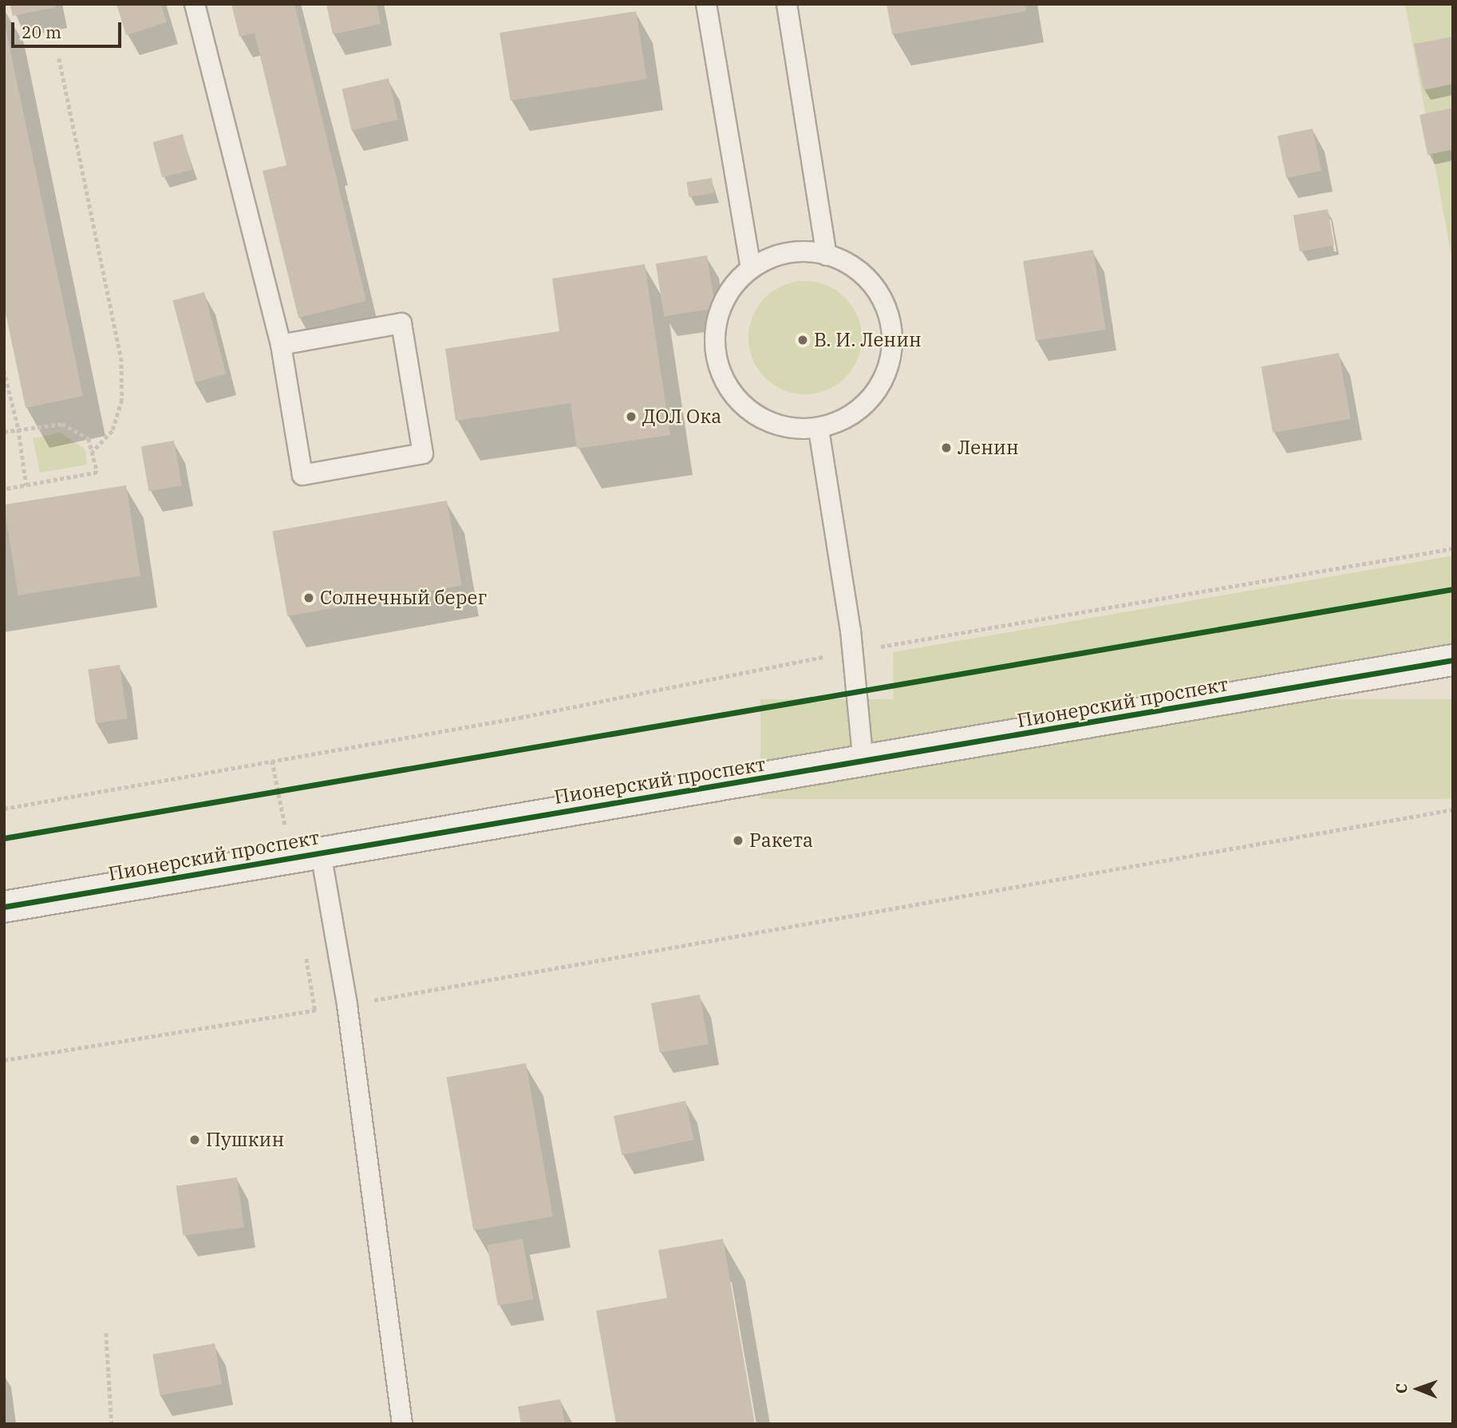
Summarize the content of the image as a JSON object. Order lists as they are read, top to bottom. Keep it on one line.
{"streets":{"street":["Пионерский проспект"]},"places":["В. И. Ленин","ДОЛ Ока","Ленин","Солнечный берег","Ракета","Пушкин"],"scale_bar":"20 m","north":"left"}
